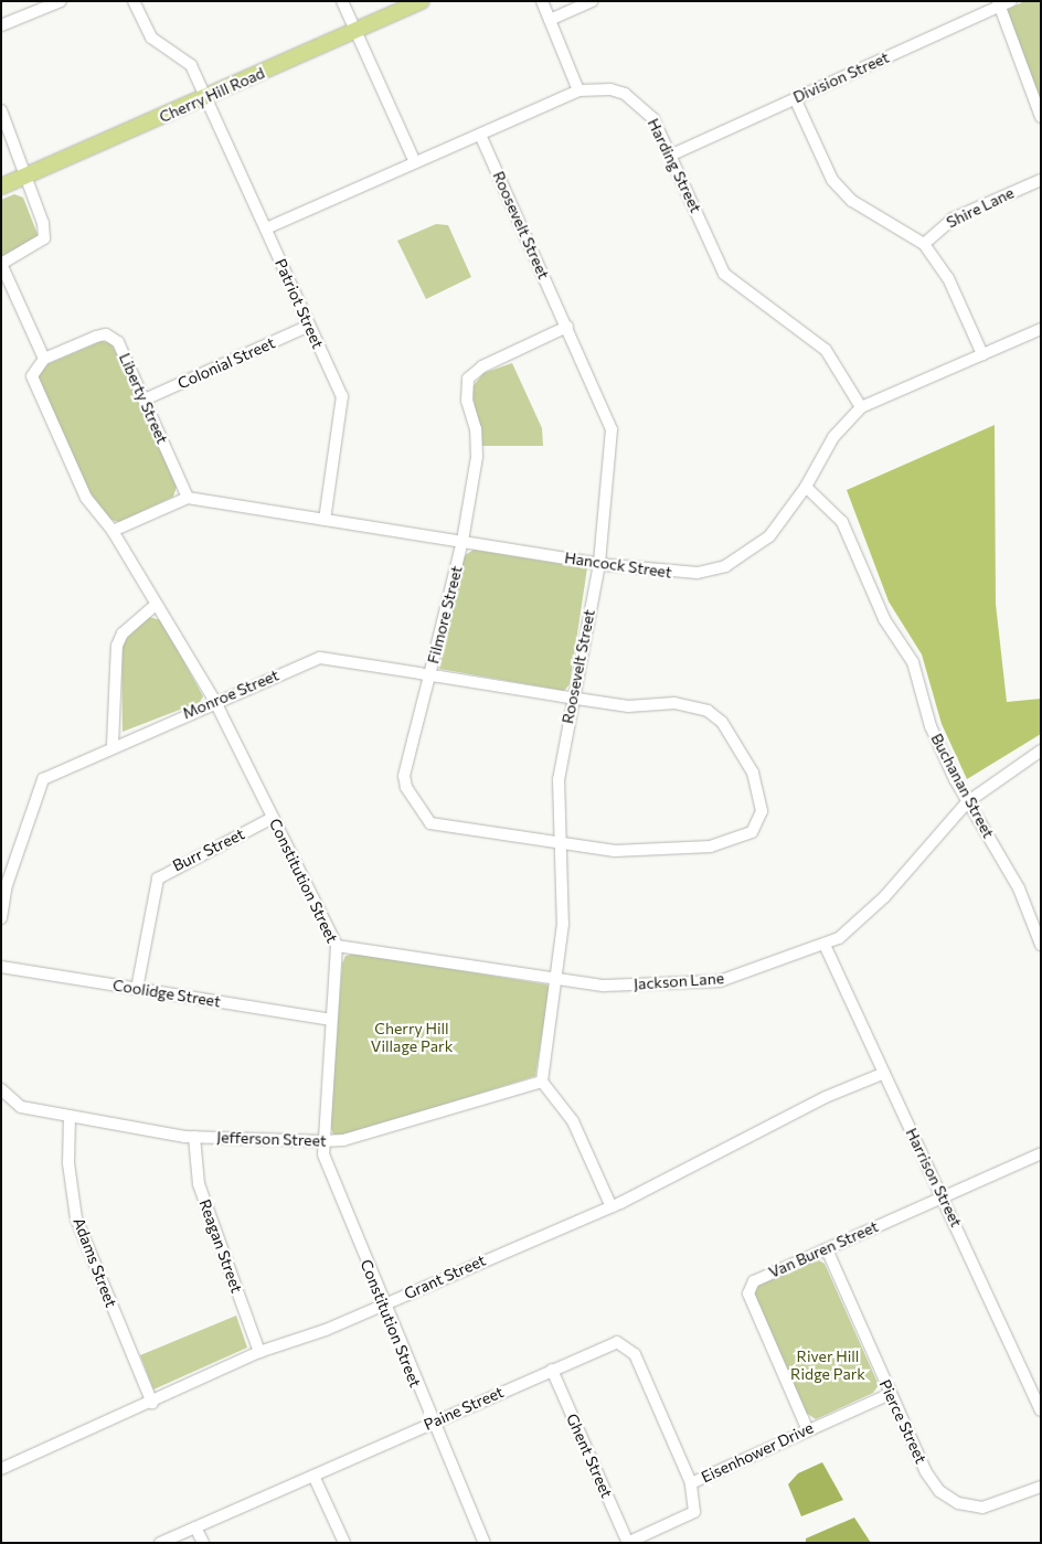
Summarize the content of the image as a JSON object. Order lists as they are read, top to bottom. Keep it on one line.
{"streets":{"main road":["Cherry Hill Road"],"street":["Division Street","Harding Street","Shire Lane","Roosevelt Street","Patriot Street","Colonial Street","Liberty Street","Hancock Street","Filmore Street","Monroe Street","Buchanan Street","Burr Street","Constitution Street","Jackson Lane","Coolidge Street","Jefferson Street","Harrison Street","Reagan Street","Van Buren Street","Adams Street","Grant Street","Paine Street","Pierce Street","Eisenhower Drive","Ghent Street"]},"crossings":[["Division Street","Harding Street"],["Cherry Hill Road","Patriot Street"],["Harding Street","Roosevelt Street"],["Harding Street","Patriot Street"],["Harding Street","Hancock Street"],["Roosevelt Street","Hancock Street"],["Roosevelt Street","Filmore Street"],["Roosevelt Street","Monroe Street"],["Roosevelt Street","Jackson Lane"],["Roosevelt Street","Jefferson Street"],["Patriot Street","Colonial Street"],["Patriot Street","Hancock Street"],["Colonial Street","Liberty Street"],["Liberty Street","Hancock Street"],["Liberty Street","Constitution Street"],["Hancock Street","Filmore Street"],["Hancock Street","Buchanan Street"],["Filmore Street","Monroe Street"],["Monroe Street","Constitution Street"],["Buchanan Street","Jackson Lane"],["Burr Street","Constitution Street"],["Burr Street","Coolidge Street"],["Constitution Street","Jackson Lane"],["Constitution Street","Coolidge Street"],["Constitution Street","Jefferson Street"],["Constitution Street","Grant Street"],["Constitution Street","Paine Street"],["Jackson Lane","Harrison Street"],["Jefferson Street","Reagan Street"],["Jefferson Street","Adams Street"],["Harrison Street","Van Buren Street"],["Harrison Street","Grant Street"],["Reagan Street","Grant Street"],["Van Buren Street","Pierce Street"],["Van Buren Street","Eisenhower Drive"],["Adams Street","Grant Street"],["Paine Street","Eisenhower Drive"],["Paine Street","Ghent Street"],["Pierce Street","Eisenhower Drive"],["Eisenhower Drive","Ghent Street"]],"parks":["Cherry Hill Village Park","River Hill Ridge Park"]}
